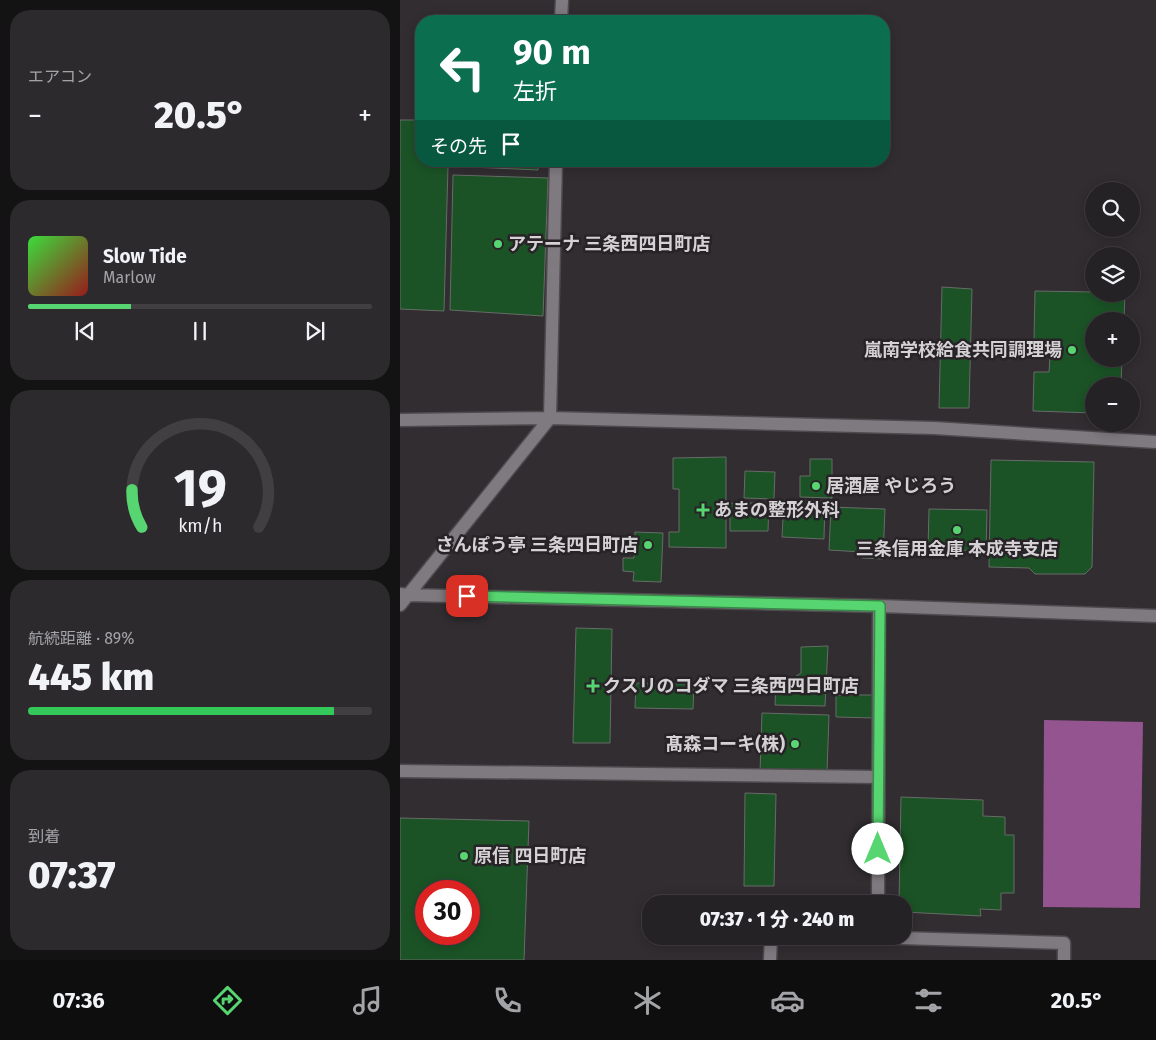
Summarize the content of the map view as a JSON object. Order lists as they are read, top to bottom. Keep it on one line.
{"places":{"other":["アテーナ 三条西四日町店","嵐南学校給食共同調理場","居酒屋 やじろう","三条信用金庫 本成寺支店","さんぽう亭 三条四日町店","髙森コーキ(株)","原信 四日町店"],"health":["あまの整形外科","クスリのコダマ 三条西四日町店"]},"page":{"tile":["エアコン",["航続距離 · 89%","445 km"],["到着","07:37"]],"turn":["90 m","左折"],"heat":["−","20.5°","+"],"then":"その先","map_buttons":["+","−"],"song":["Slow Tide","Marlow"],"limit":"30","trip":"07:37 · 1 分 · 240 m","tabs":["07:36","20.5°"],"gauge":["19","km/h"]}}
